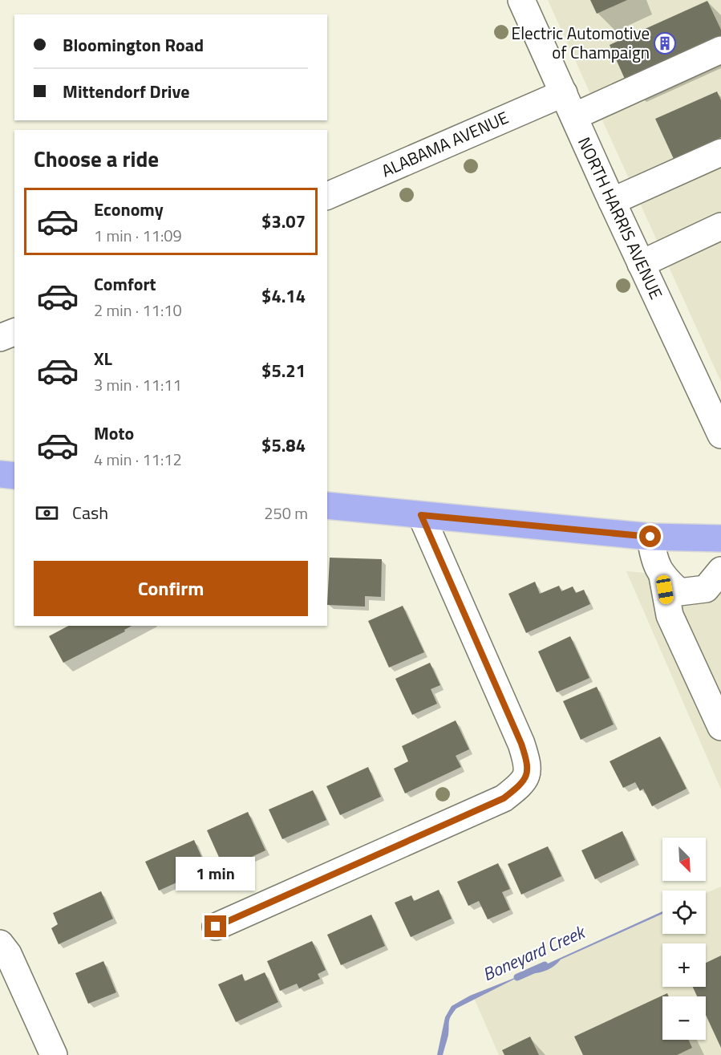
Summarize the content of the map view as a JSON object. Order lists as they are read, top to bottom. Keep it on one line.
{"streets":{"street":["ALABAMA AVENUE","NORTH HARRIS AVENUE"]},"crossings":[["ALABAMA AVENUE","NORTH HARRIS AVENUE"]],"water":["Boneyard Creek"],"places":{"building":["Electric Automotive of Champaign"]},"north":"bottom right","page":{"banner":["Bloomington Road","Mittendorf Drive"],"heading":"Choose a ride","list":[{"name":"Economy","note":"1 min · 11:09","value":"$3.07"},{"name":"Comfort","note":"2 min · 11:10","value":"$4.14"},{"name":"XL","note":"3 min · 11:11","value":"$5.21"},{"name":"Moto","note":"4 min · 11:12","value":"$5.84"}],"pay":["Cash","250 m"],"buttons":"Confirm","map_buttons":["+","−"],"bubble":"1 min"}}
